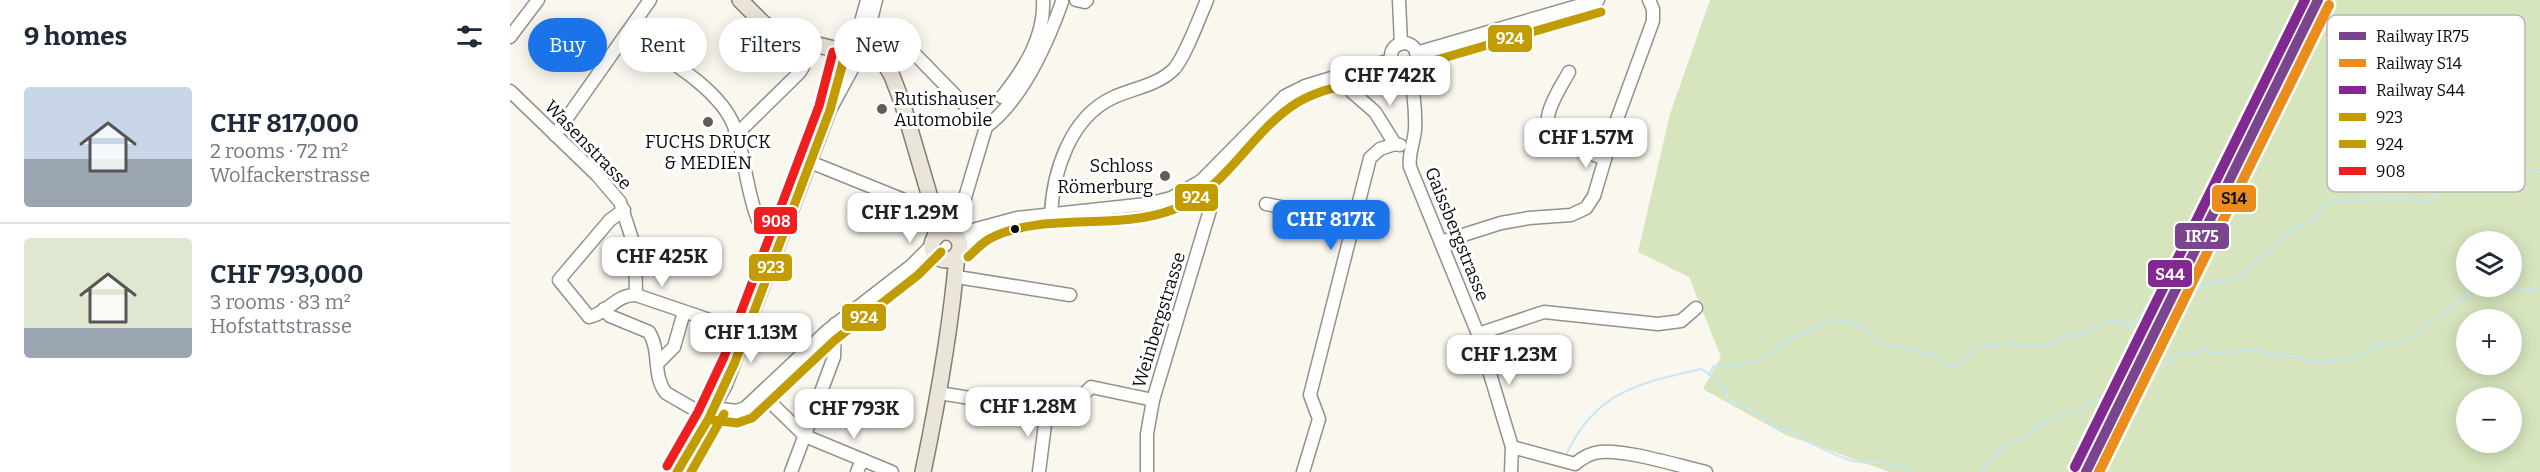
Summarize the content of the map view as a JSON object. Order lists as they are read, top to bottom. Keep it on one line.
{"streets":{"street":["Wasenstrasse","Gaissbergstrasse","Weinbergstrasse"]},"places":["Rutishauser Automobile","FUCHS DRUCK & MEDIEN","Schloss Römerburg"],"lines":["rail line IR75","rail line S44","rail line S14","transit line 924","transit line 908","transit line 923"],"legend":["Railway IR75","Railway S14","Railway S44","923","924","908"],"page":{"heading":"9 homes","chip":["Buy","Rent","Filters","New"],"price":["CHF 742K","CHF 1.57M","CHF 1.29M","CHF 817K","CHF 425K","CHF 1.13M","CHF 1.23M","CHF 1.28M","CHF 793K"],"list":[{"name":"CHF 817,000","note":"2 rooms · 72 m² · Wolfackerstrasse"},{"name":"CHF 793,000","note":"3 rooms · 83 m² · Hofstattstrasse"}],"map_buttons":["+","−"]}}
